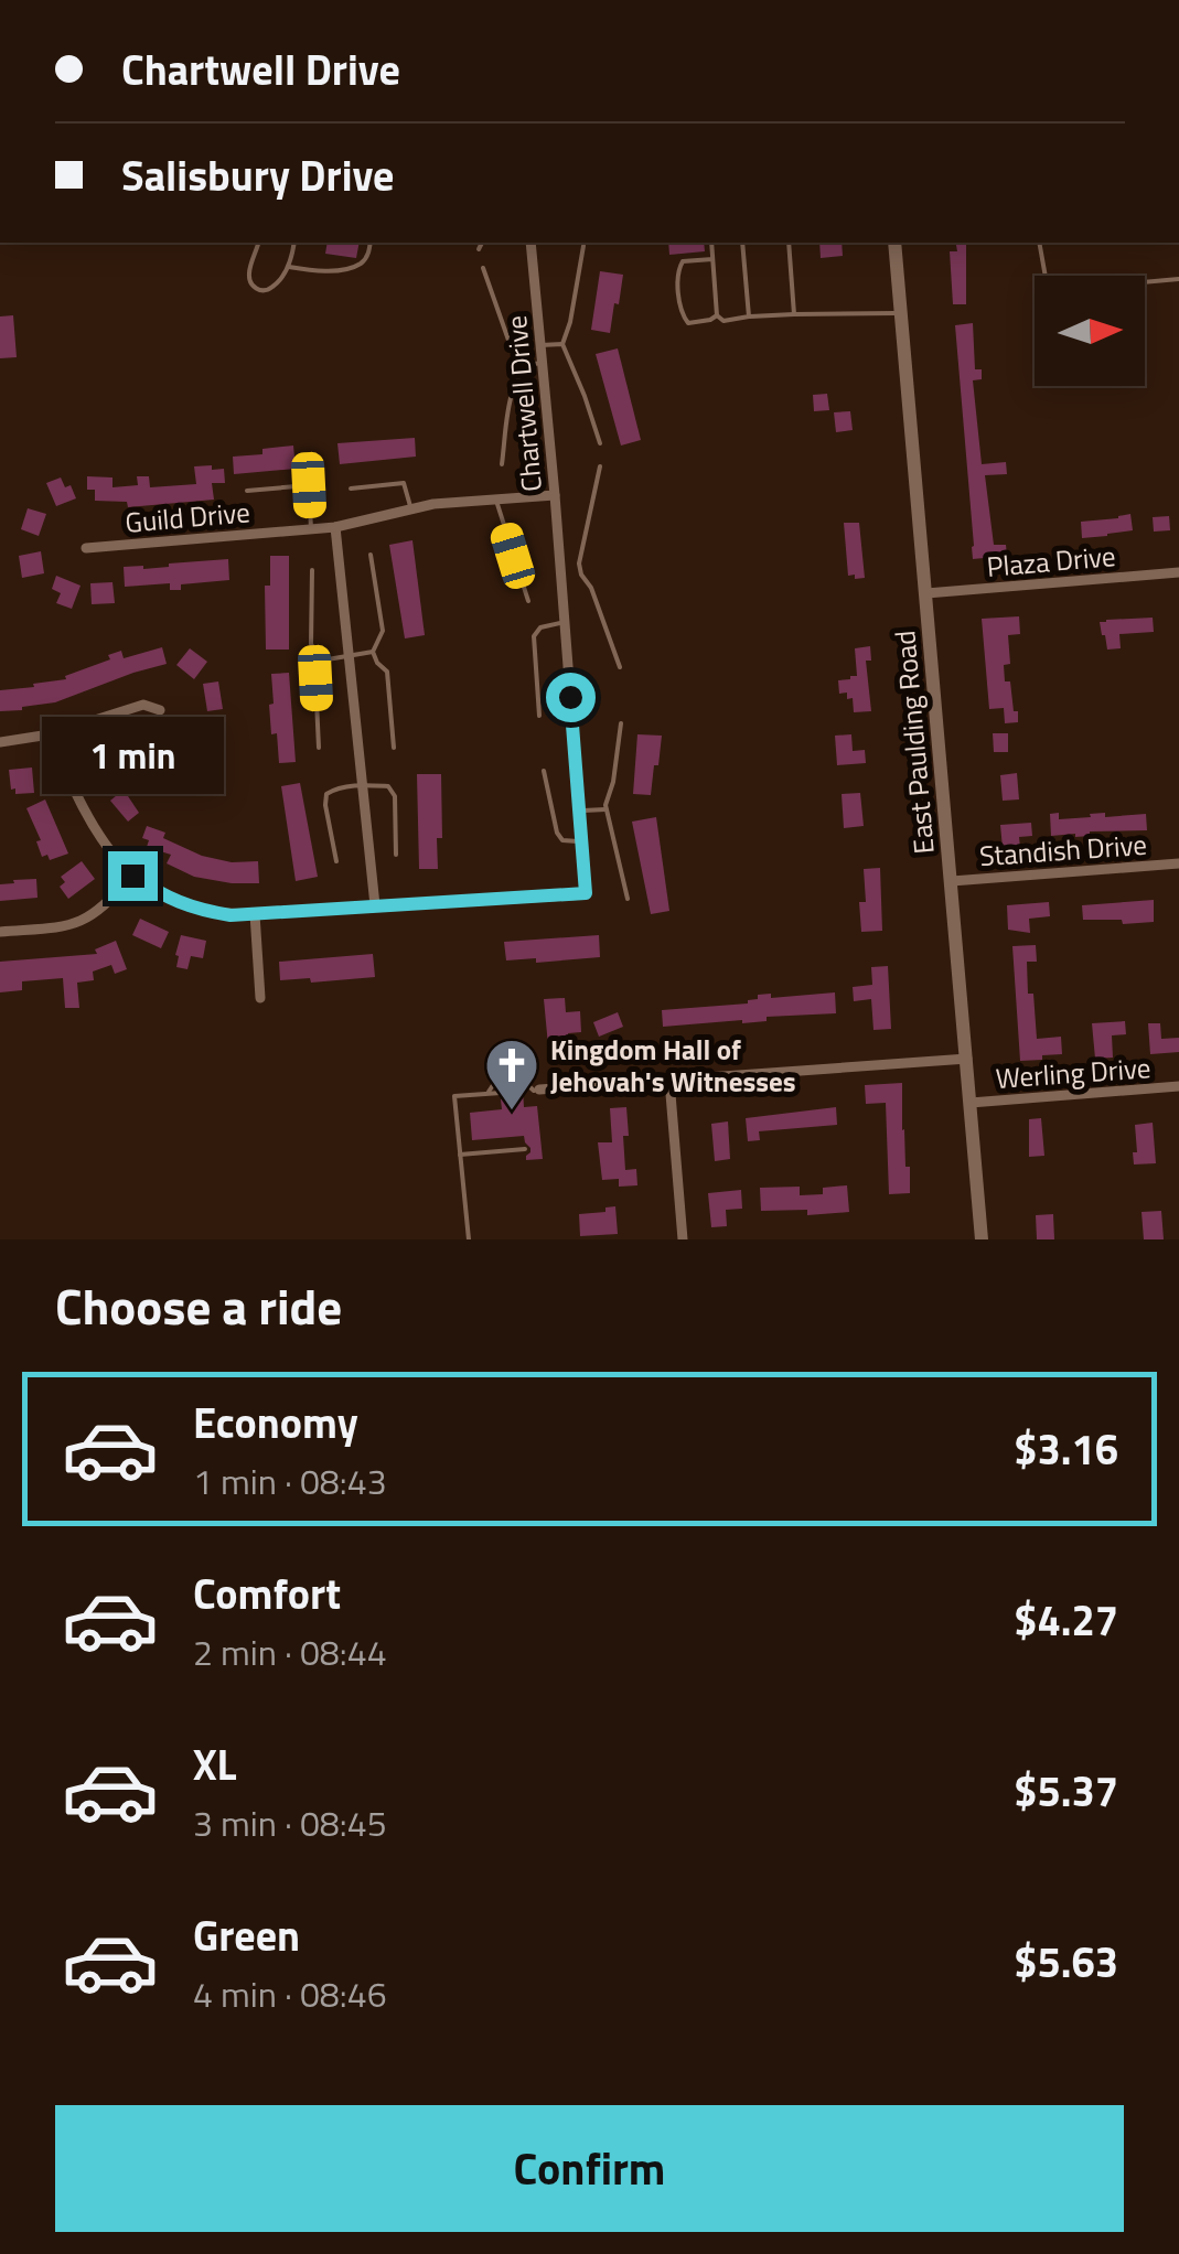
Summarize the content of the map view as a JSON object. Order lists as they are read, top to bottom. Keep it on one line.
{"streets":{"main road":["East Paulding Road"],"street":["Chartwell Drive","Guild Drive","Plaza Drive","Standish Drive","Werling Drive"]},"crossings":[["Chartwell Drive","Guild Drive"],["Plaza Drive","East Paulding Road"],["East Paulding Road","Standish Drive"],["East Paulding Road","Werling Drive"]],"places":{"church":["Kingdom Hall of Jehovah's Witnesses"]},"north":"right","page":{"banner":["Chartwell Drive","Salisbury Drive"],"bubble":"1 min","heading":"Choose a ride","list":[{"name":"Economy","note":"1 min · 08:43","value":"$3.16"},{"name":"Comfort","note":"2 min · 08:44","value":"$4.27"},{"name":"XL","note":"3 min · 08:45","value":"$5.37"},{"name":"Green","note":"4 min · 08:46","value":"$5.63"}],"buttons":"Confirm"}}
